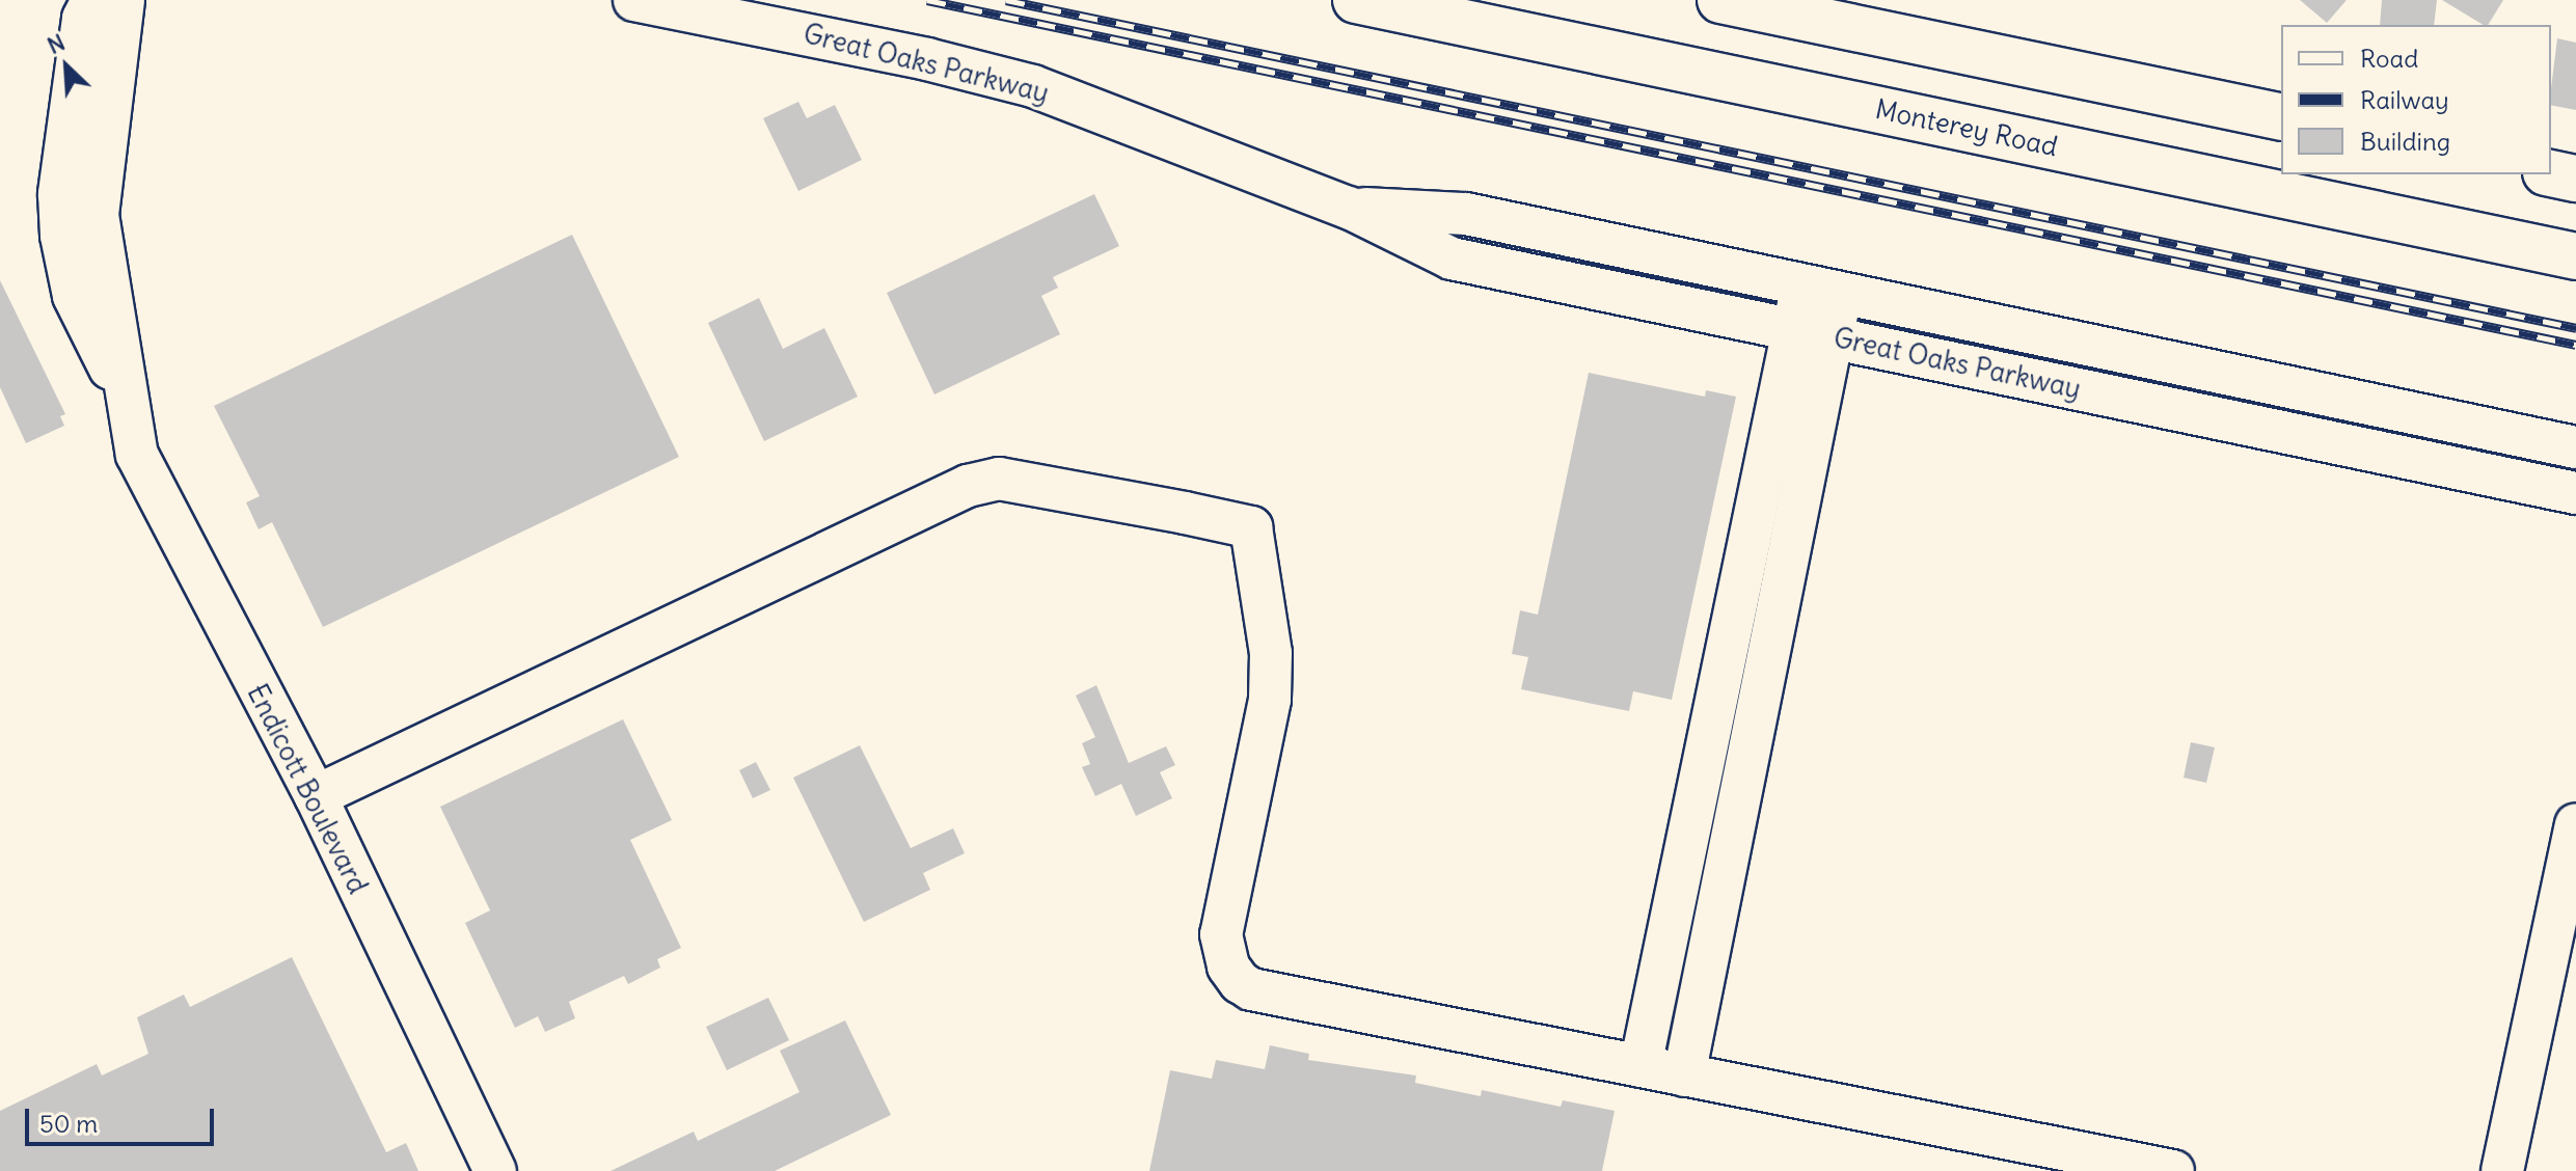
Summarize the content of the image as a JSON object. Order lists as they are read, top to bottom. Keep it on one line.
{"streets":{"main road":["Monterey Road"],"street":["Great Oaks Parkway","Endicott Boulevard"]},"legend":["Road","Railway","Building"],"scale_bar":"50 m","north":"top left"}
